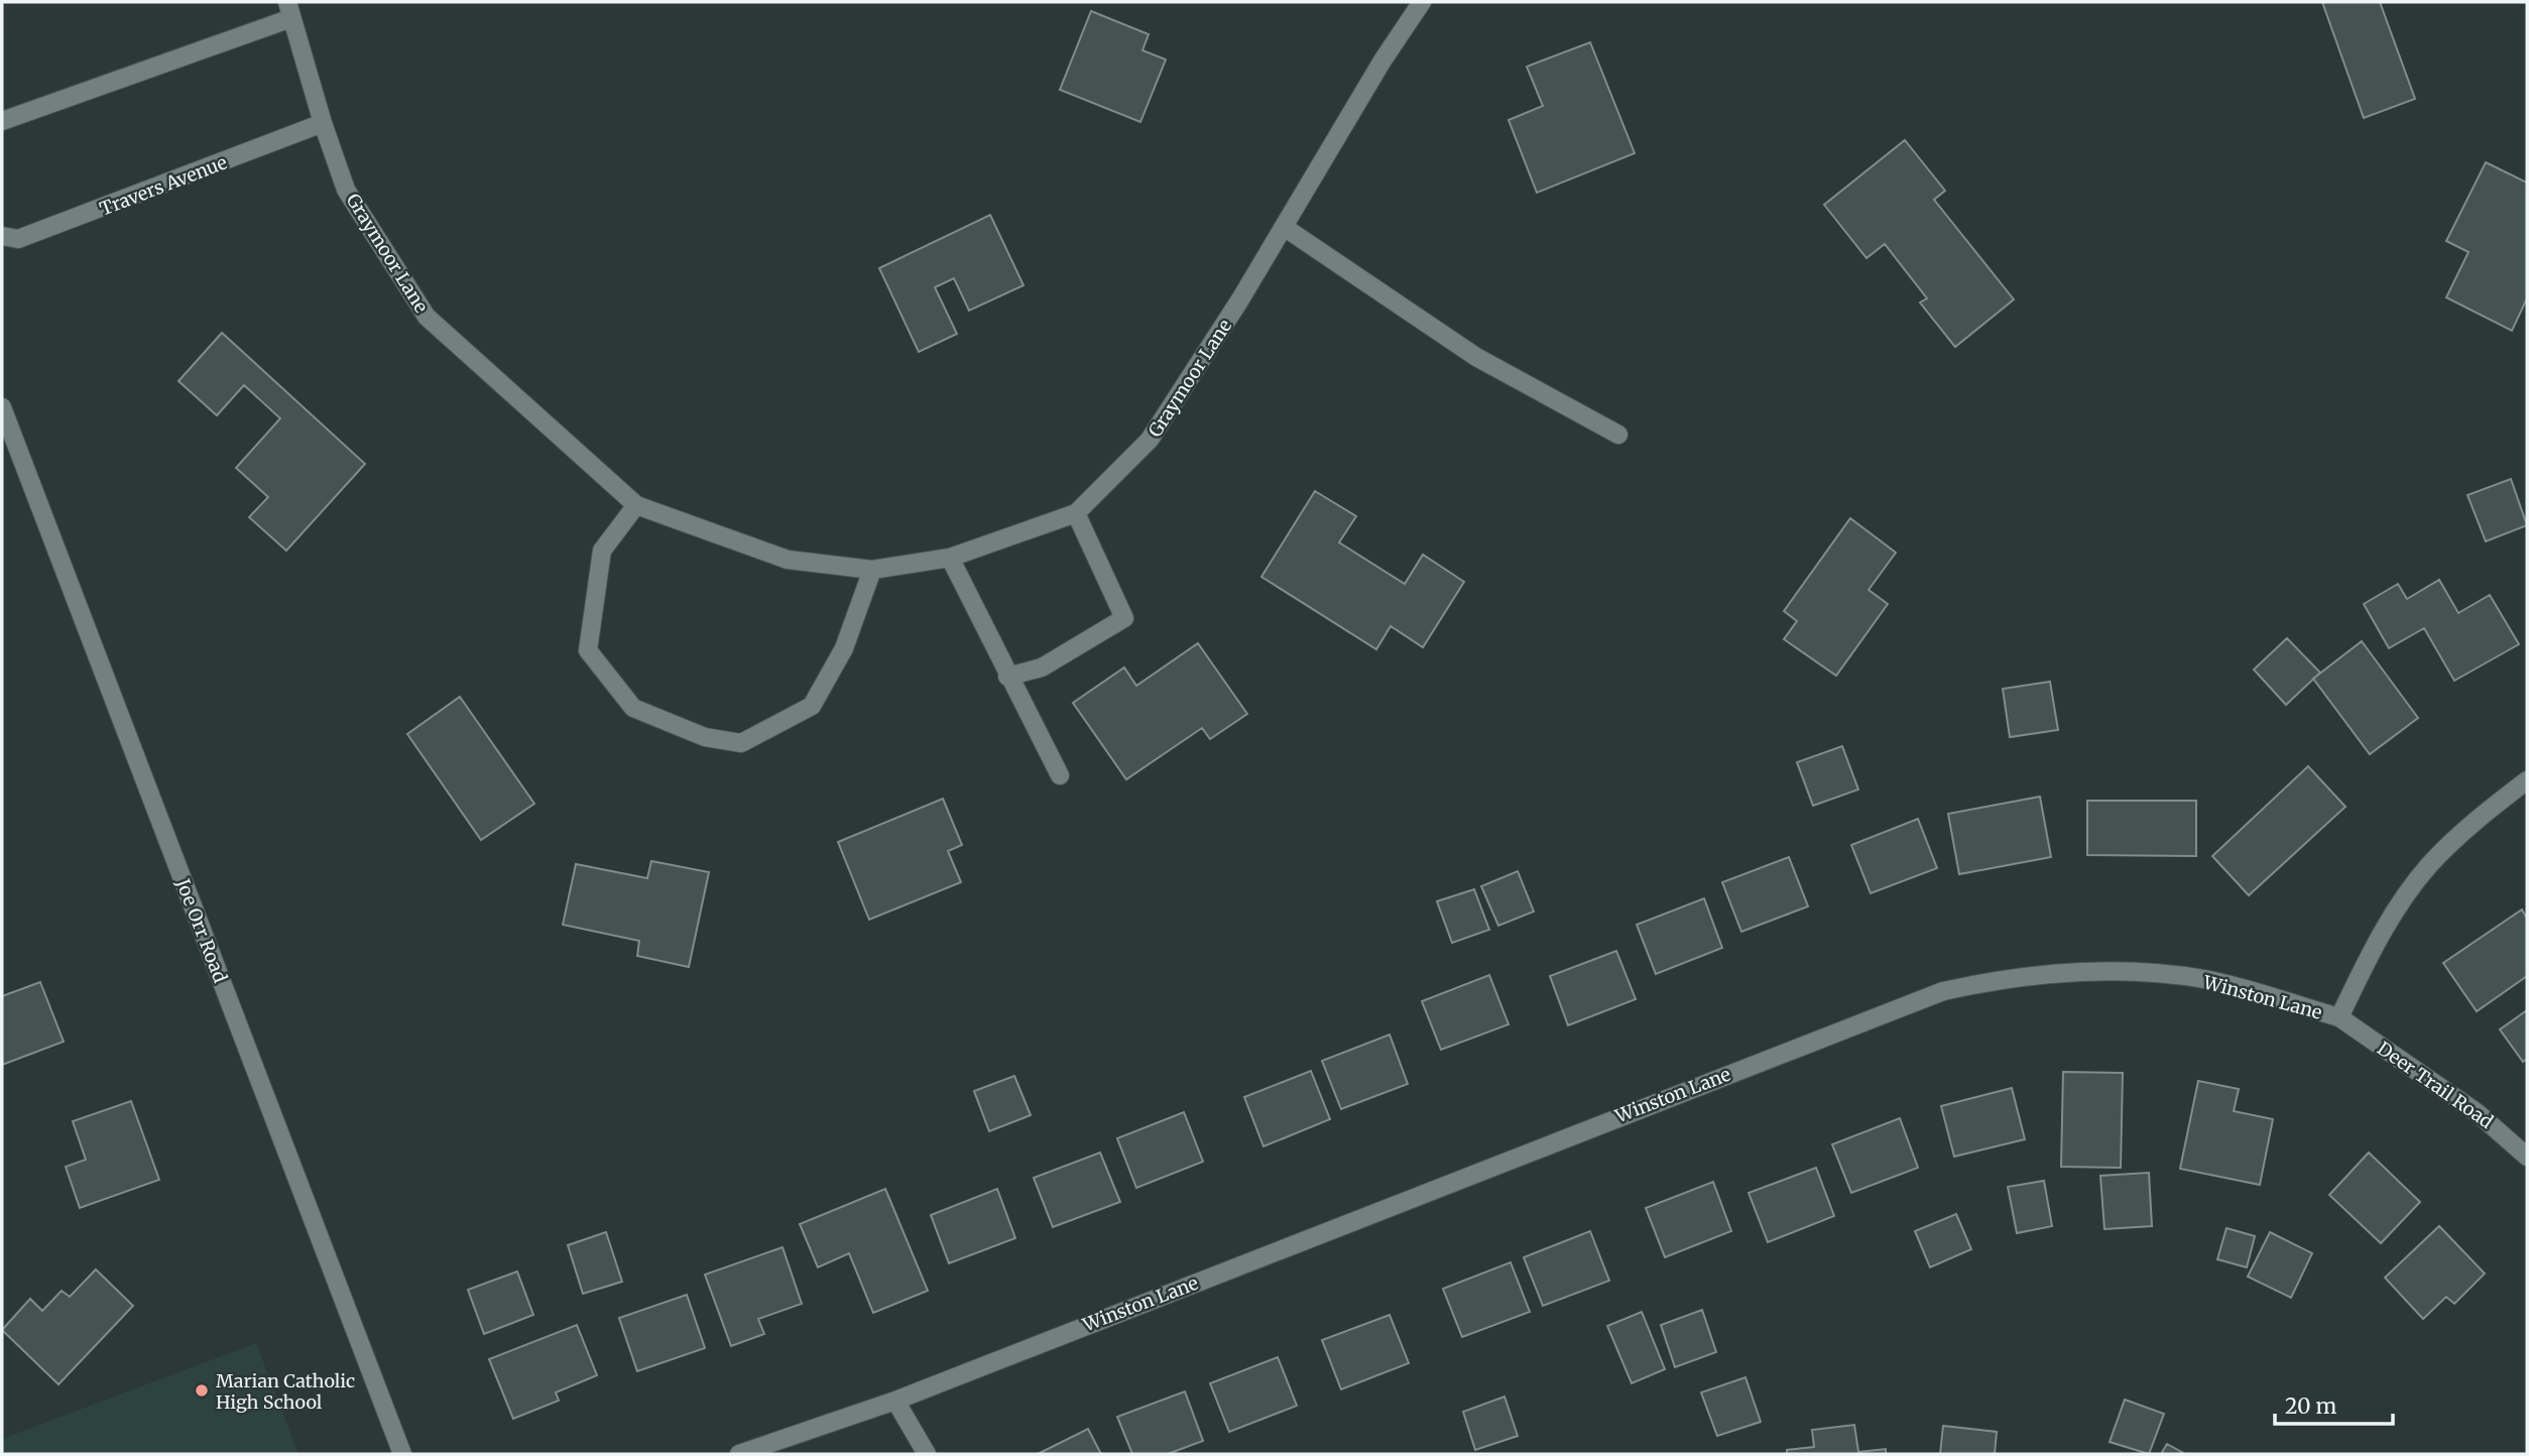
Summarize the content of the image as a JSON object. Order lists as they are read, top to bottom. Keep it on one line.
{"streets":{"street":["Travers Avenue","Graymoor Lane","Joe Orr Road","Winston Lane","Deer Trail Road"]},"crossings":[["Travers Avenue","Graymoor Lane"],["Winston Lane","Deer Trail Road"]],"places":["Marian Catholic High School"],"scale_bar":"20 m"}
